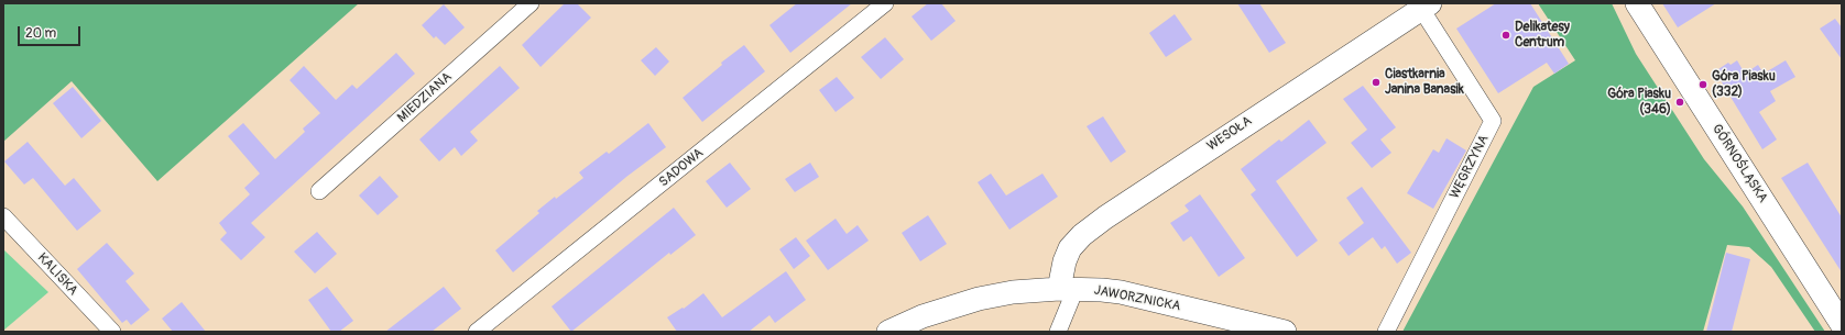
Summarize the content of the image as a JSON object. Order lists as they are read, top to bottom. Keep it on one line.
{"streets":{"street":["MIEDZIANA","WESOŁA","GÓRNOŚLĄSKA","WĘGRZYNA","SADOWA","KALISKA","JAWORZNICKA"]},"crossings":[["WESOŁA","WĘGRZYNA"],["WESOŁA","JAWORZNICKA"]],"places":["Delikatesy Centrum","Ciastkarnia Janina Banasik","Góra Piasku (332)","Góra Piasku (346)"],"scale_bar":"20 m"}
